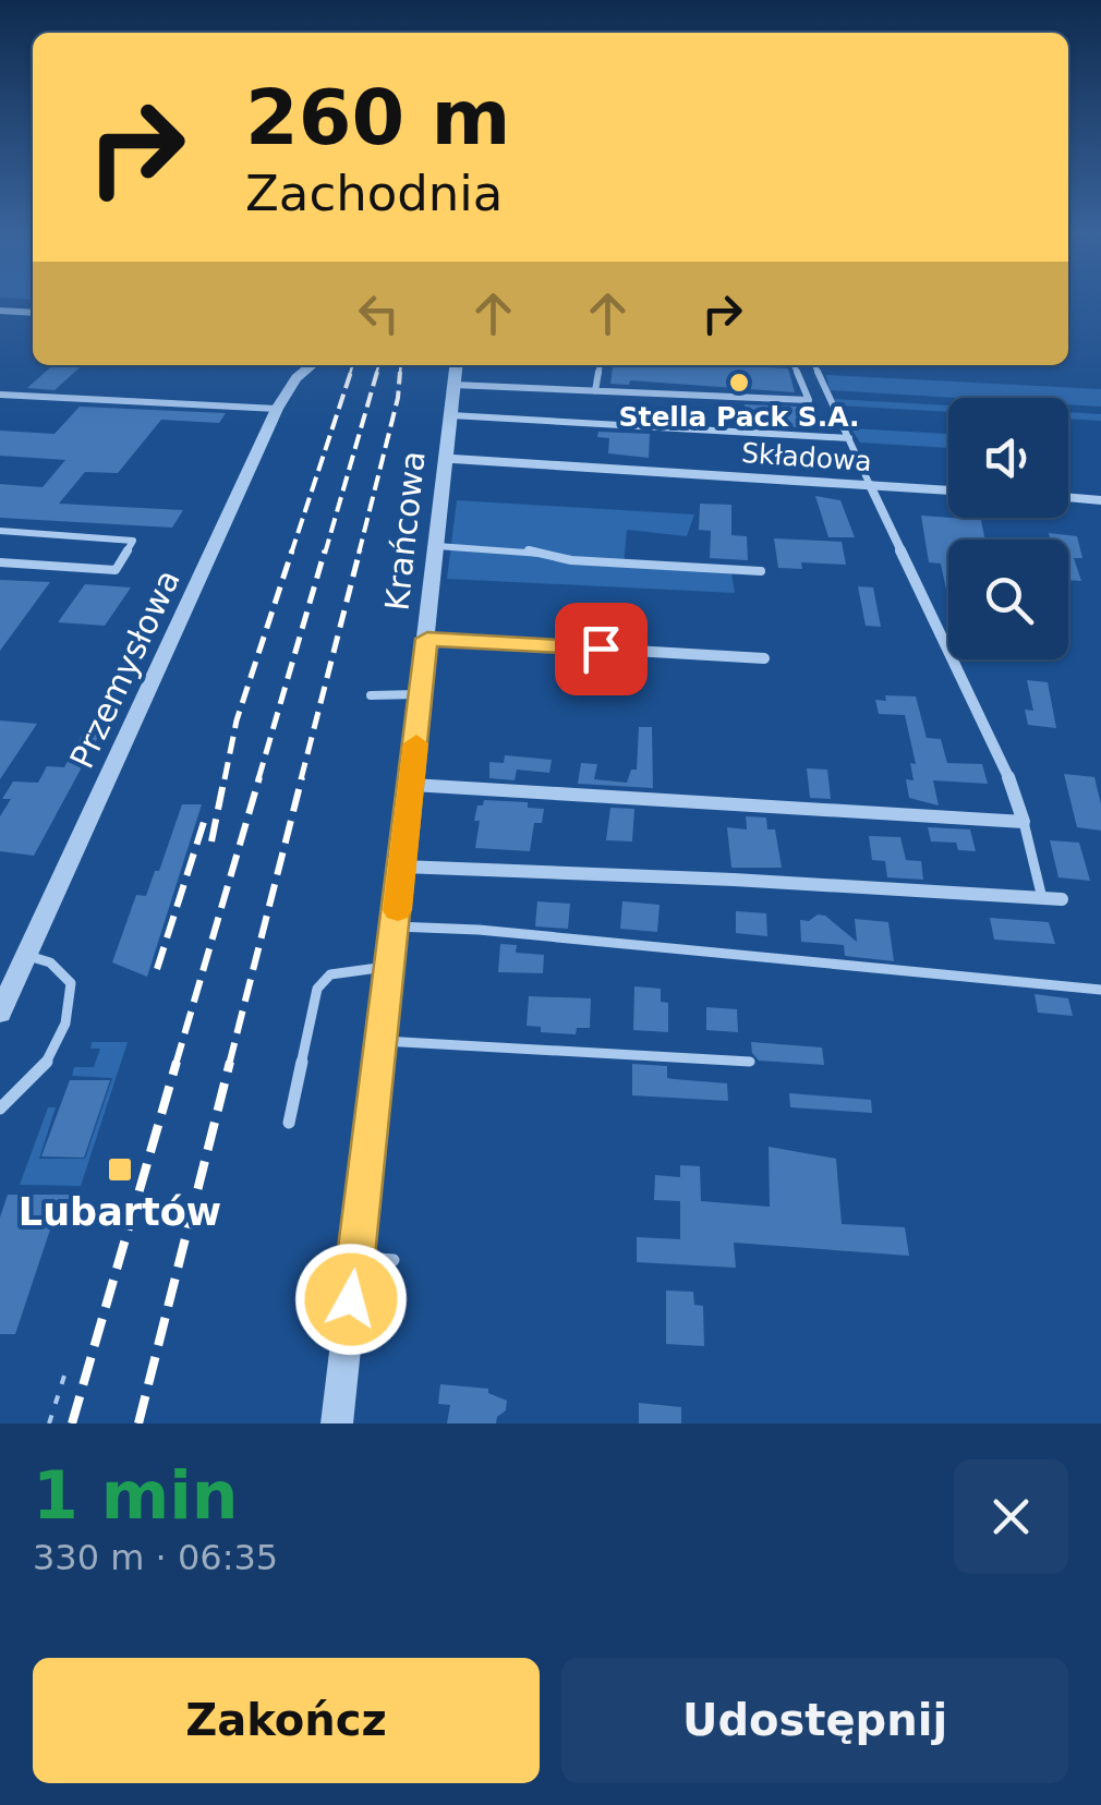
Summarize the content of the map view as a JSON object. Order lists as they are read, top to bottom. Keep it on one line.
{"streets":{"street":["Składowa","Krańcowa","Przemysłowa"]},"crossings":[["Składowa","Krańcowa"]],"places":{"other":["Stella Pack S.A."],"transit":["Lubartów"]},"page":{"turn":["260 m","Zachodnia"],"heading":["1 min","330 m · 06:35"],"buttons":["Zakończ","Udostępnij"]}}
